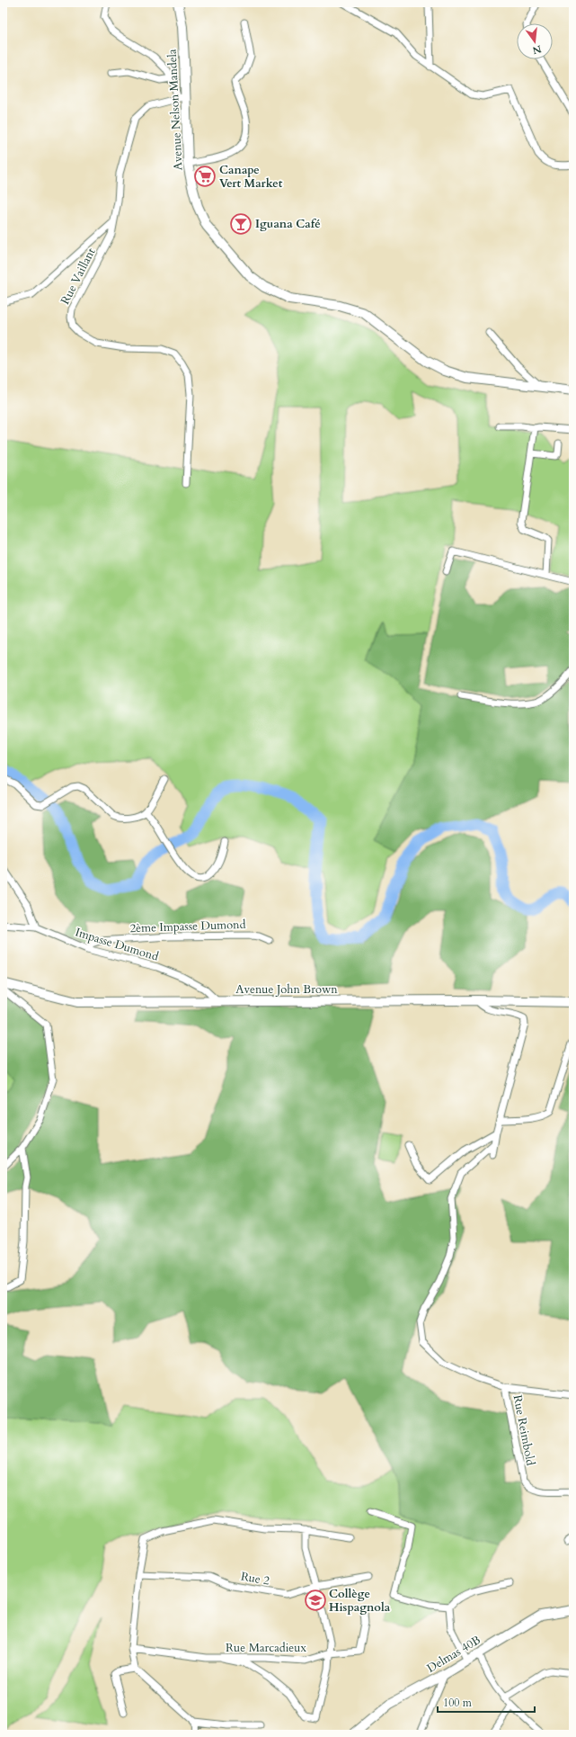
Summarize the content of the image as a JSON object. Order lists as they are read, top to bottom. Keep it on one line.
{"streets":{"street":["Avenue Nelson Mandela","Rue Vaillant","2ème Impasse Dumond","Impasse Dumond","Avenue John Brown","Rue Reimbold","Rue 2","Rue Marcadieux","Delmas 40B"]},"crossings":[["Avenue Nelson Mandela","Rue Vaillant"],["2ème Impasse Dumond","Impasse Dumond"],["Impasse Dumond","Avenue John Brown"]],"places":{"supermarket":["Canape Vert Market"],"bar":["Iguana Café"],"school or university":["Collège Hispagnola"]},"scale_bar":"100 m","north":"bottom"}
